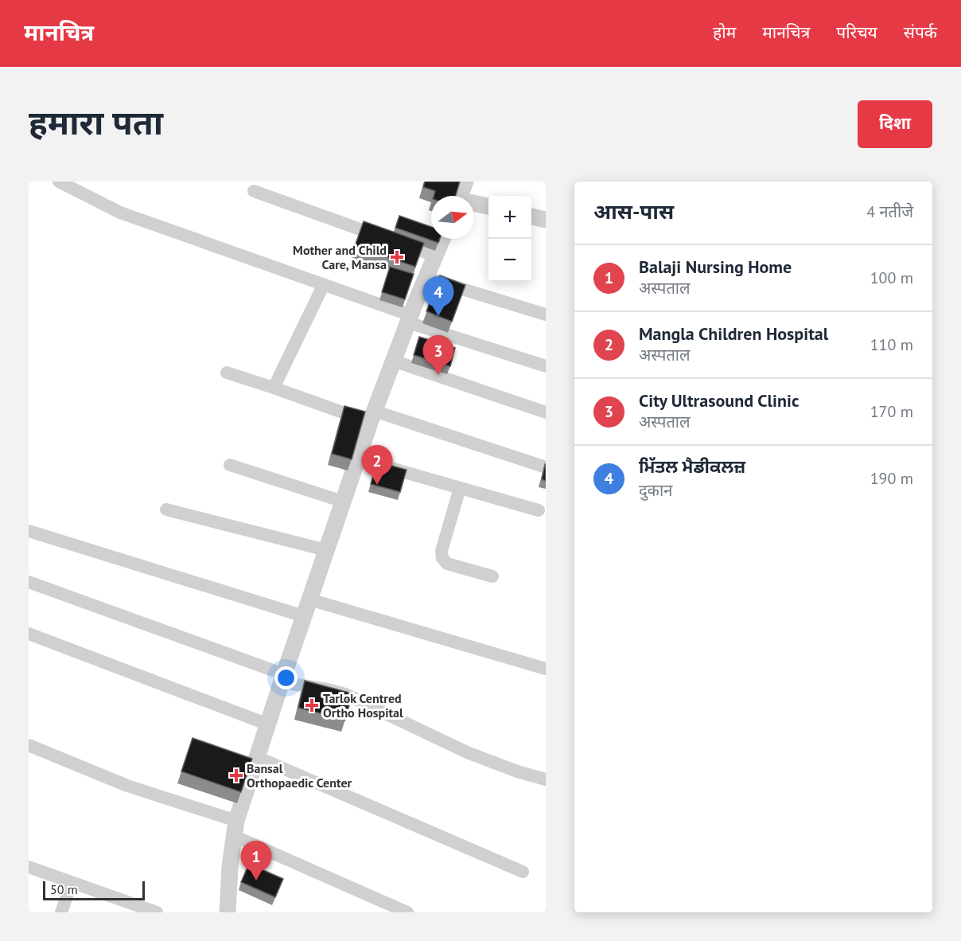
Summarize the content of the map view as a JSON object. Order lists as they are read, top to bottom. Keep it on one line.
{"places":{"health":["Mother and Child Care, Mansa","Tarlok Centred Ortho Hospital","Bansal Orthopaedic Center"]},"scale_bar":"50 m","north":"right","page":{"header":"मानचित्र","nav":["होम","मानचित्र","परिचय","संपर्क"],"title":"हमारा पता","buttons":"दिशा","heading":["आस-पास","4 नतीजे"],"map_buttons":["+","−"],"list":[{"mark":"1","name":"Balaji Nursing Home","note":"अस्पताल","value":"100 m"},{"mark":"2","name":"Mangla Children Hospital","note":"अस्पताल","value":"110 m"},{"mark":"3","name":"City Ultrasound Clinic","note":"अस्पताल","value":"170 m"},{"mark":"4","name":"ਮਿੱਤਲ ਮੈਡੀਕਲਜ਼","note":"दुकान","value":"190 m"}],"pins":["4","3","2","1"],"scale":"50 m"}}
